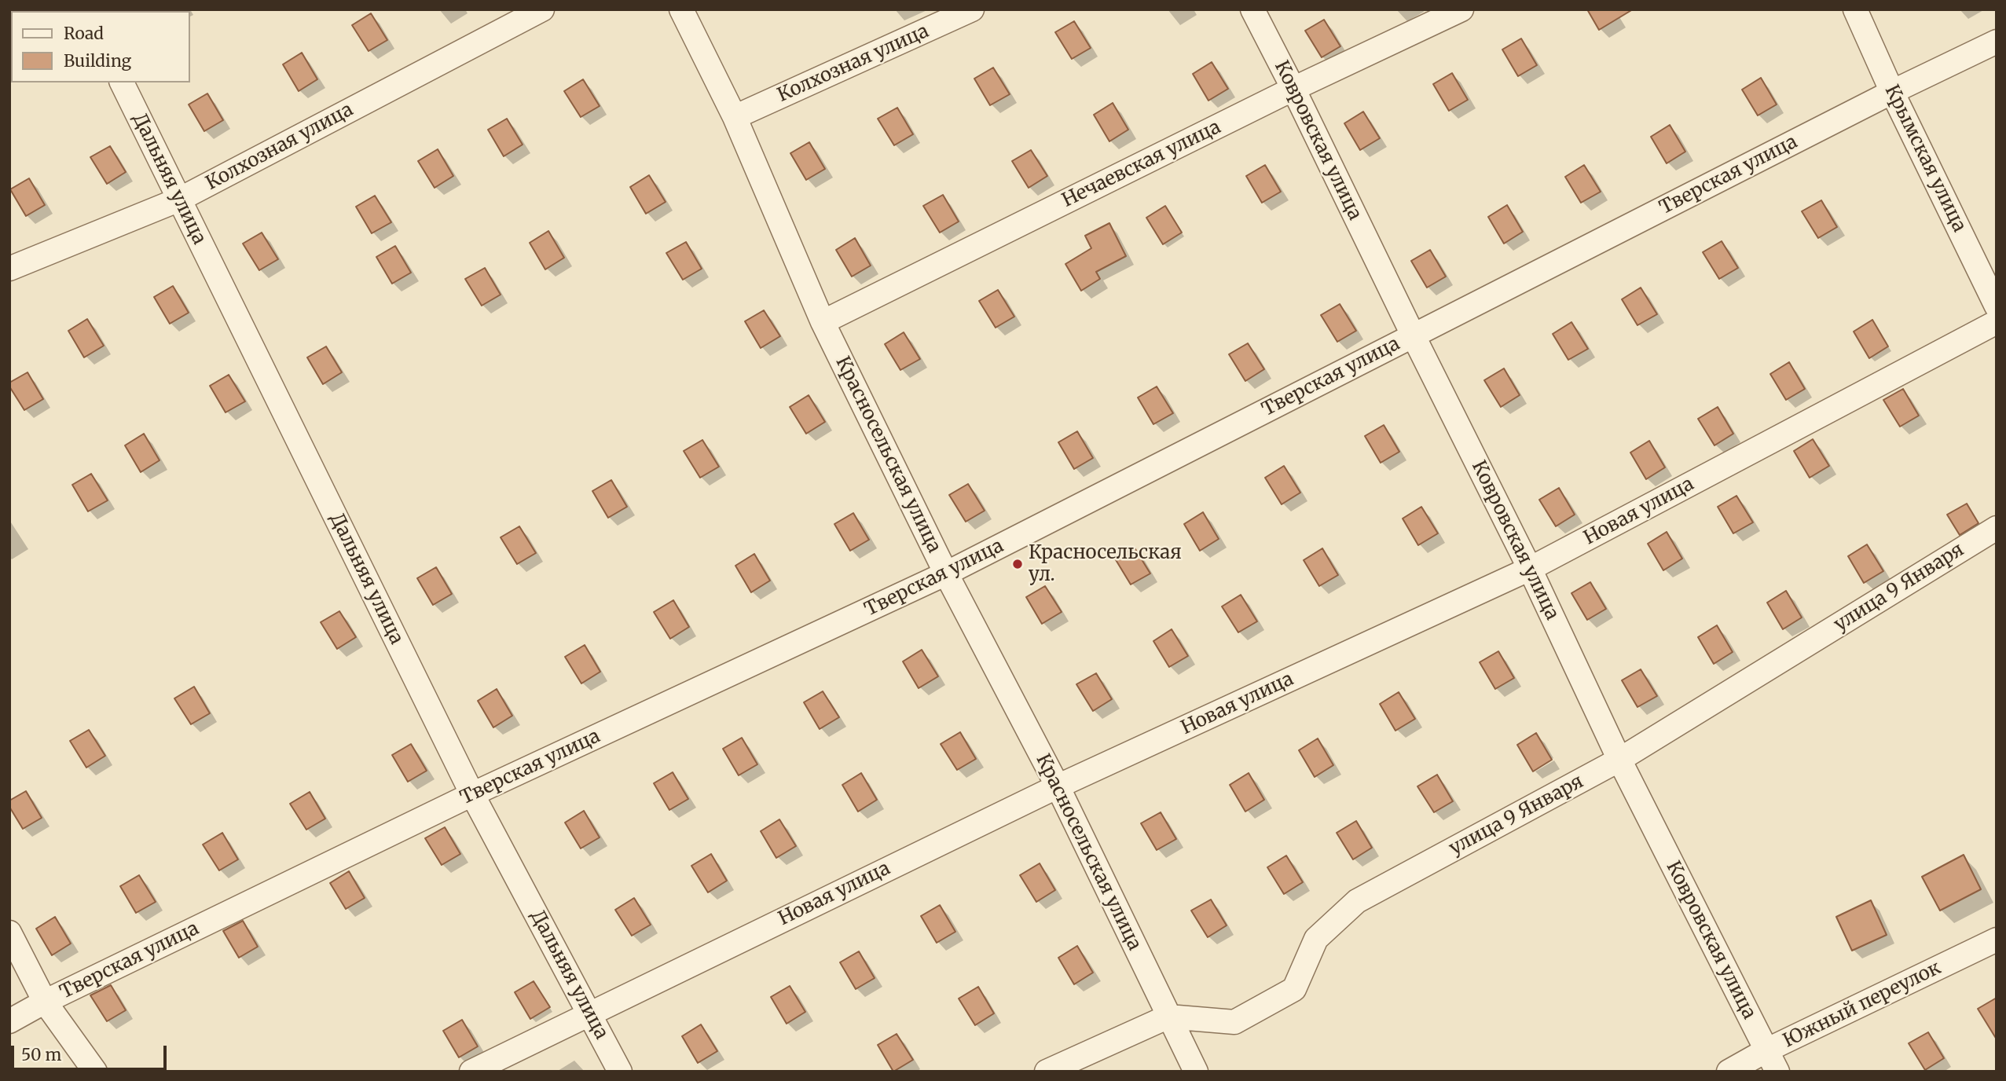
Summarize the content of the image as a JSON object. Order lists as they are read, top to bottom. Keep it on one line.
{"streets":{"street":["Колхозная улица","Ковровская улица","Крымская улица","Нечаевская улица","Тверская улица","Дальняя улица","Красносельская улица","Новая улица","улица 9 Января","Южный переулок"]},"crossings":[["Колхозная улица","Дальняя улица"],["Колхозная улица","Красносельская улица"],["Ковровская улица","Нечаевская улица"],["Ковровская улица","Тверская улица"],["Ковровская улица","Новая улица"],["Ковровская улица","улица 9 Января"],["Ковровская улица","Южный переулок"],["Крымская улица","Тверская улица"],["Нечаевская улица","Красносельская улица"],["Тверская улица","Дальняя улица"],["Тверская улица","Красносельская улица"],["Дальняя улица","Новая улица"],["Красносельская улица","Новая улица"],["Красносельская улица","улица 9 Января"]],"places":["Красносельская ул."],"legend":["Road","Building"],"scale_bar":"50 m"}
